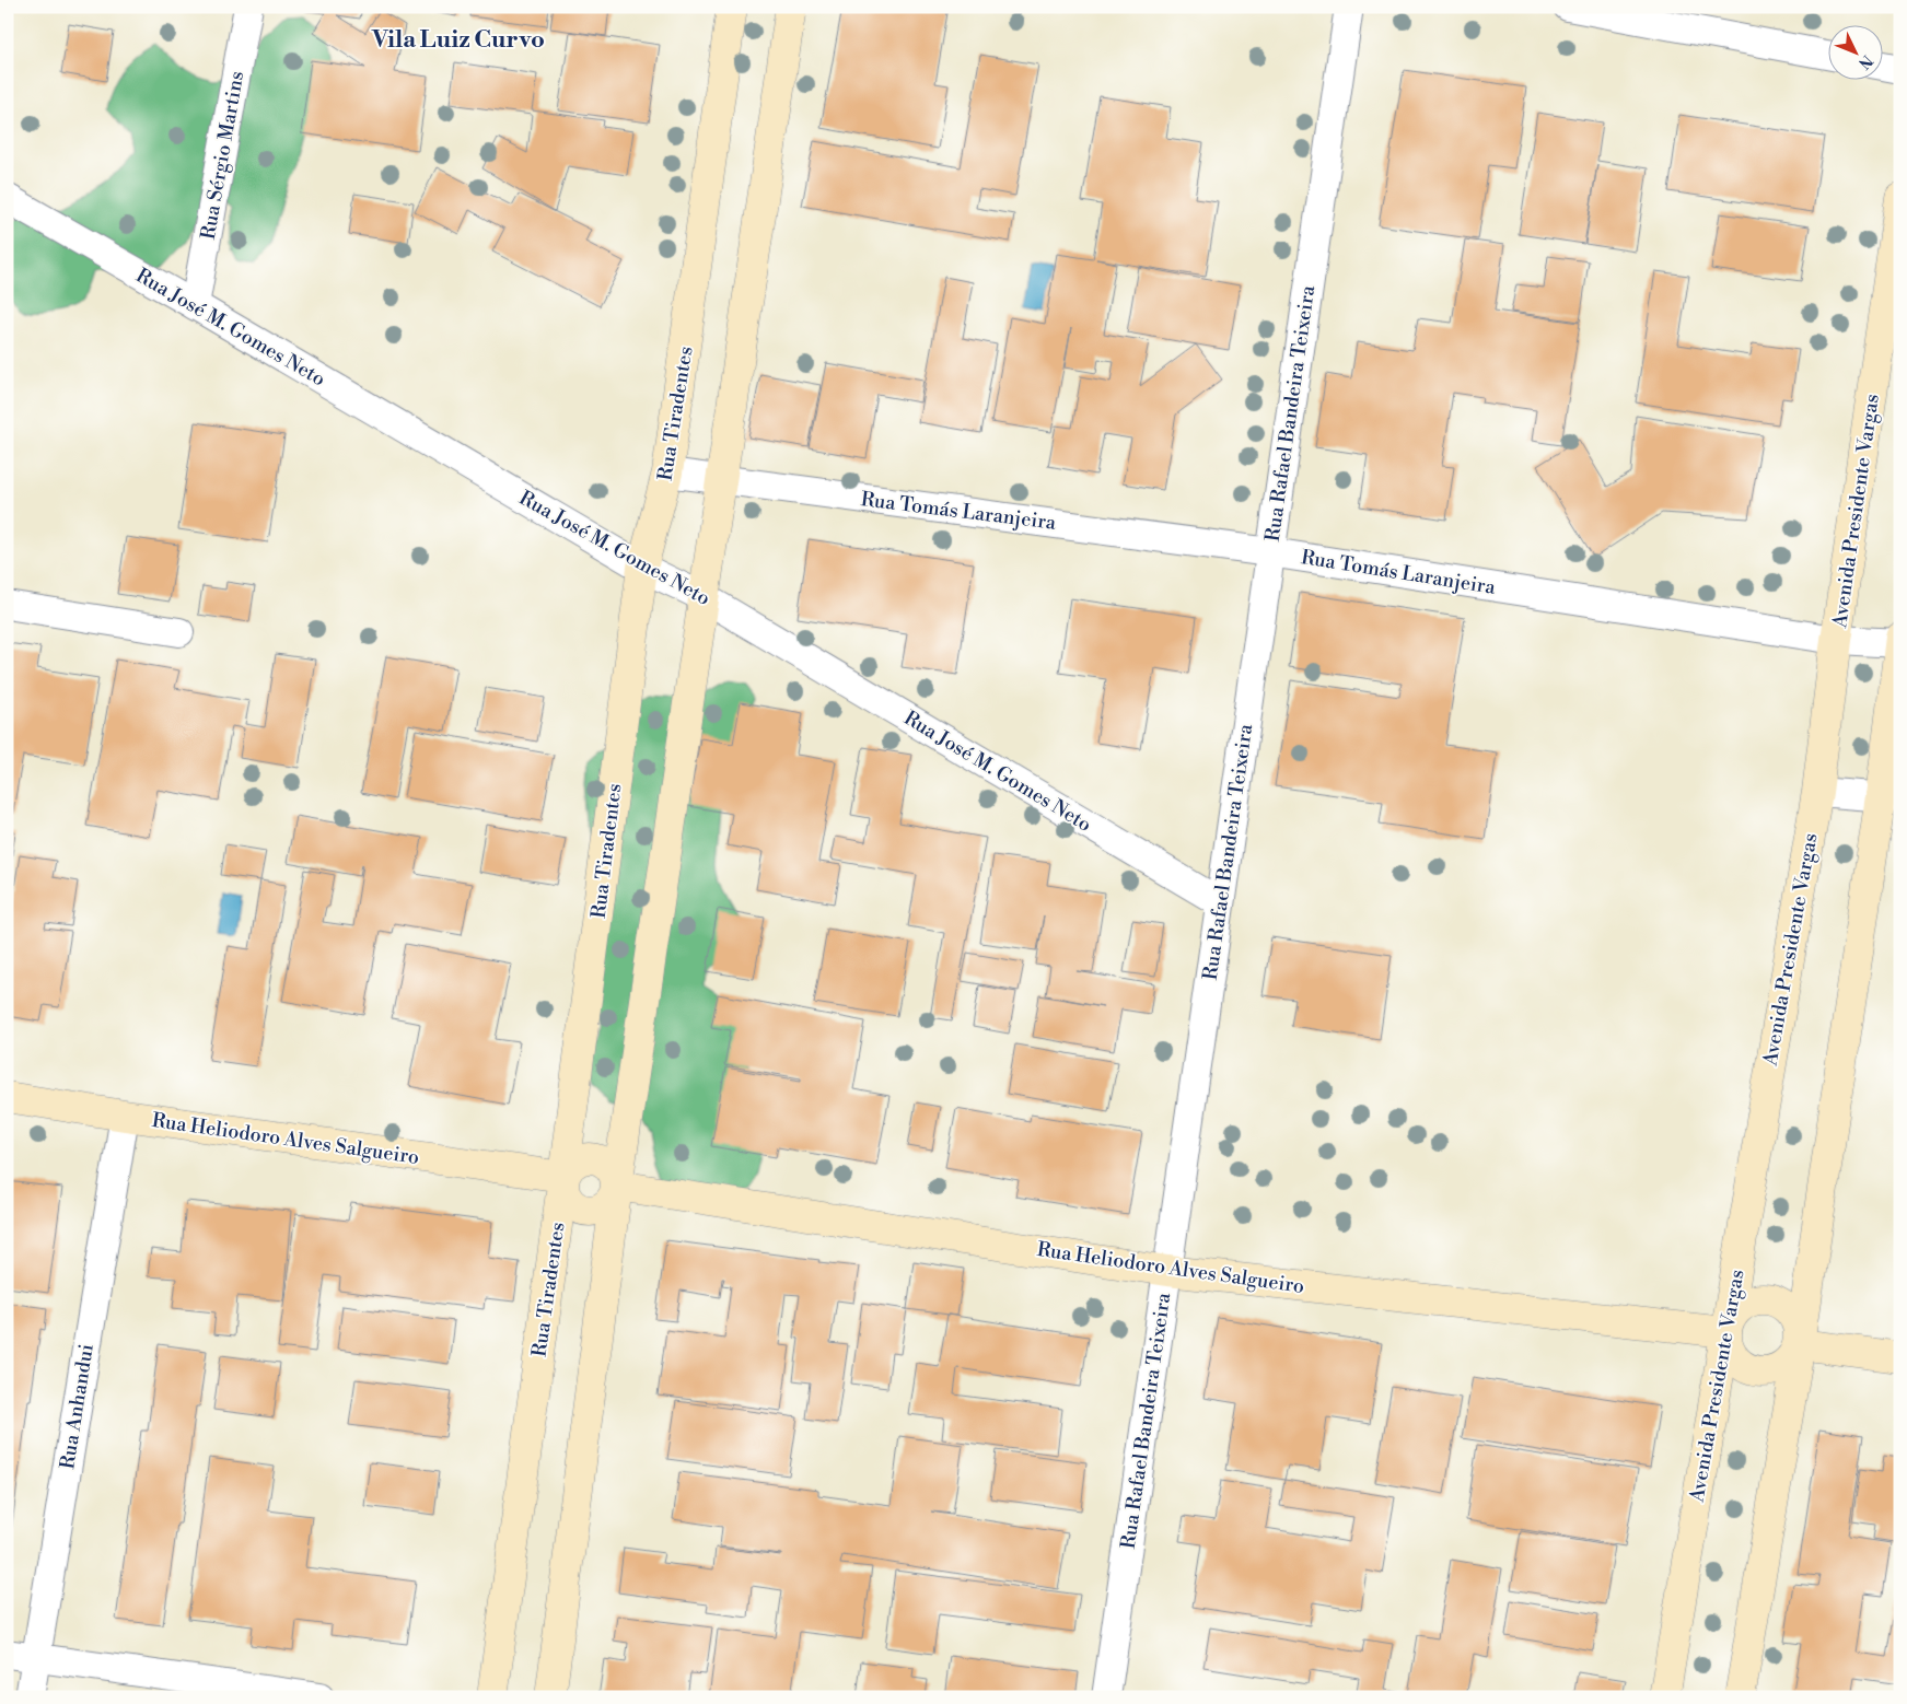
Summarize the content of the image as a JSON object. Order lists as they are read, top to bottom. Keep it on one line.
{"streets":{"main road":["Rua Tiradentes","Avenida Presidente Vargas","Rua Heliodoro Alves Salgueiro"],"street":["Rua Sérgio Martins","Rua José M. Gomes Neto","Rua Rafael Bandeira Teixeira","Rua Tomás Laranjeira","Rua Anhandui"]},"crossings":[["Rua Sérgio Martins","Rua José M. Gomes Neto"],["Rua José M. Gomes Neto","Rua Tiradentes"],["Rua José M. Gomes Neto","Rua Rafael Bandeira Teixeira"],["Rua Tiradentes","Rua Tomás Laranjeira"],["Rua Tiradentes","Rua Heliodoro Alves Salgueiro"],["Rua Rafael Bandeira Teixeira","Rua Tomás Laranjeira"],["Rua Rafael Bandeira Teixeira","Rua Heliodoro Alves Salgueiro"],["Rua Tomás Laranjeira","Avenida Presidente Vargas"],["Avenida Presidente Vargas","Rua Heliodoro Alves Salgueiro"],["Rua Heliodoro Alves Salgueiro","Rua Anhandui"]],"districts":["Vila Luiz Curvo"],"north":"bottom right"}
